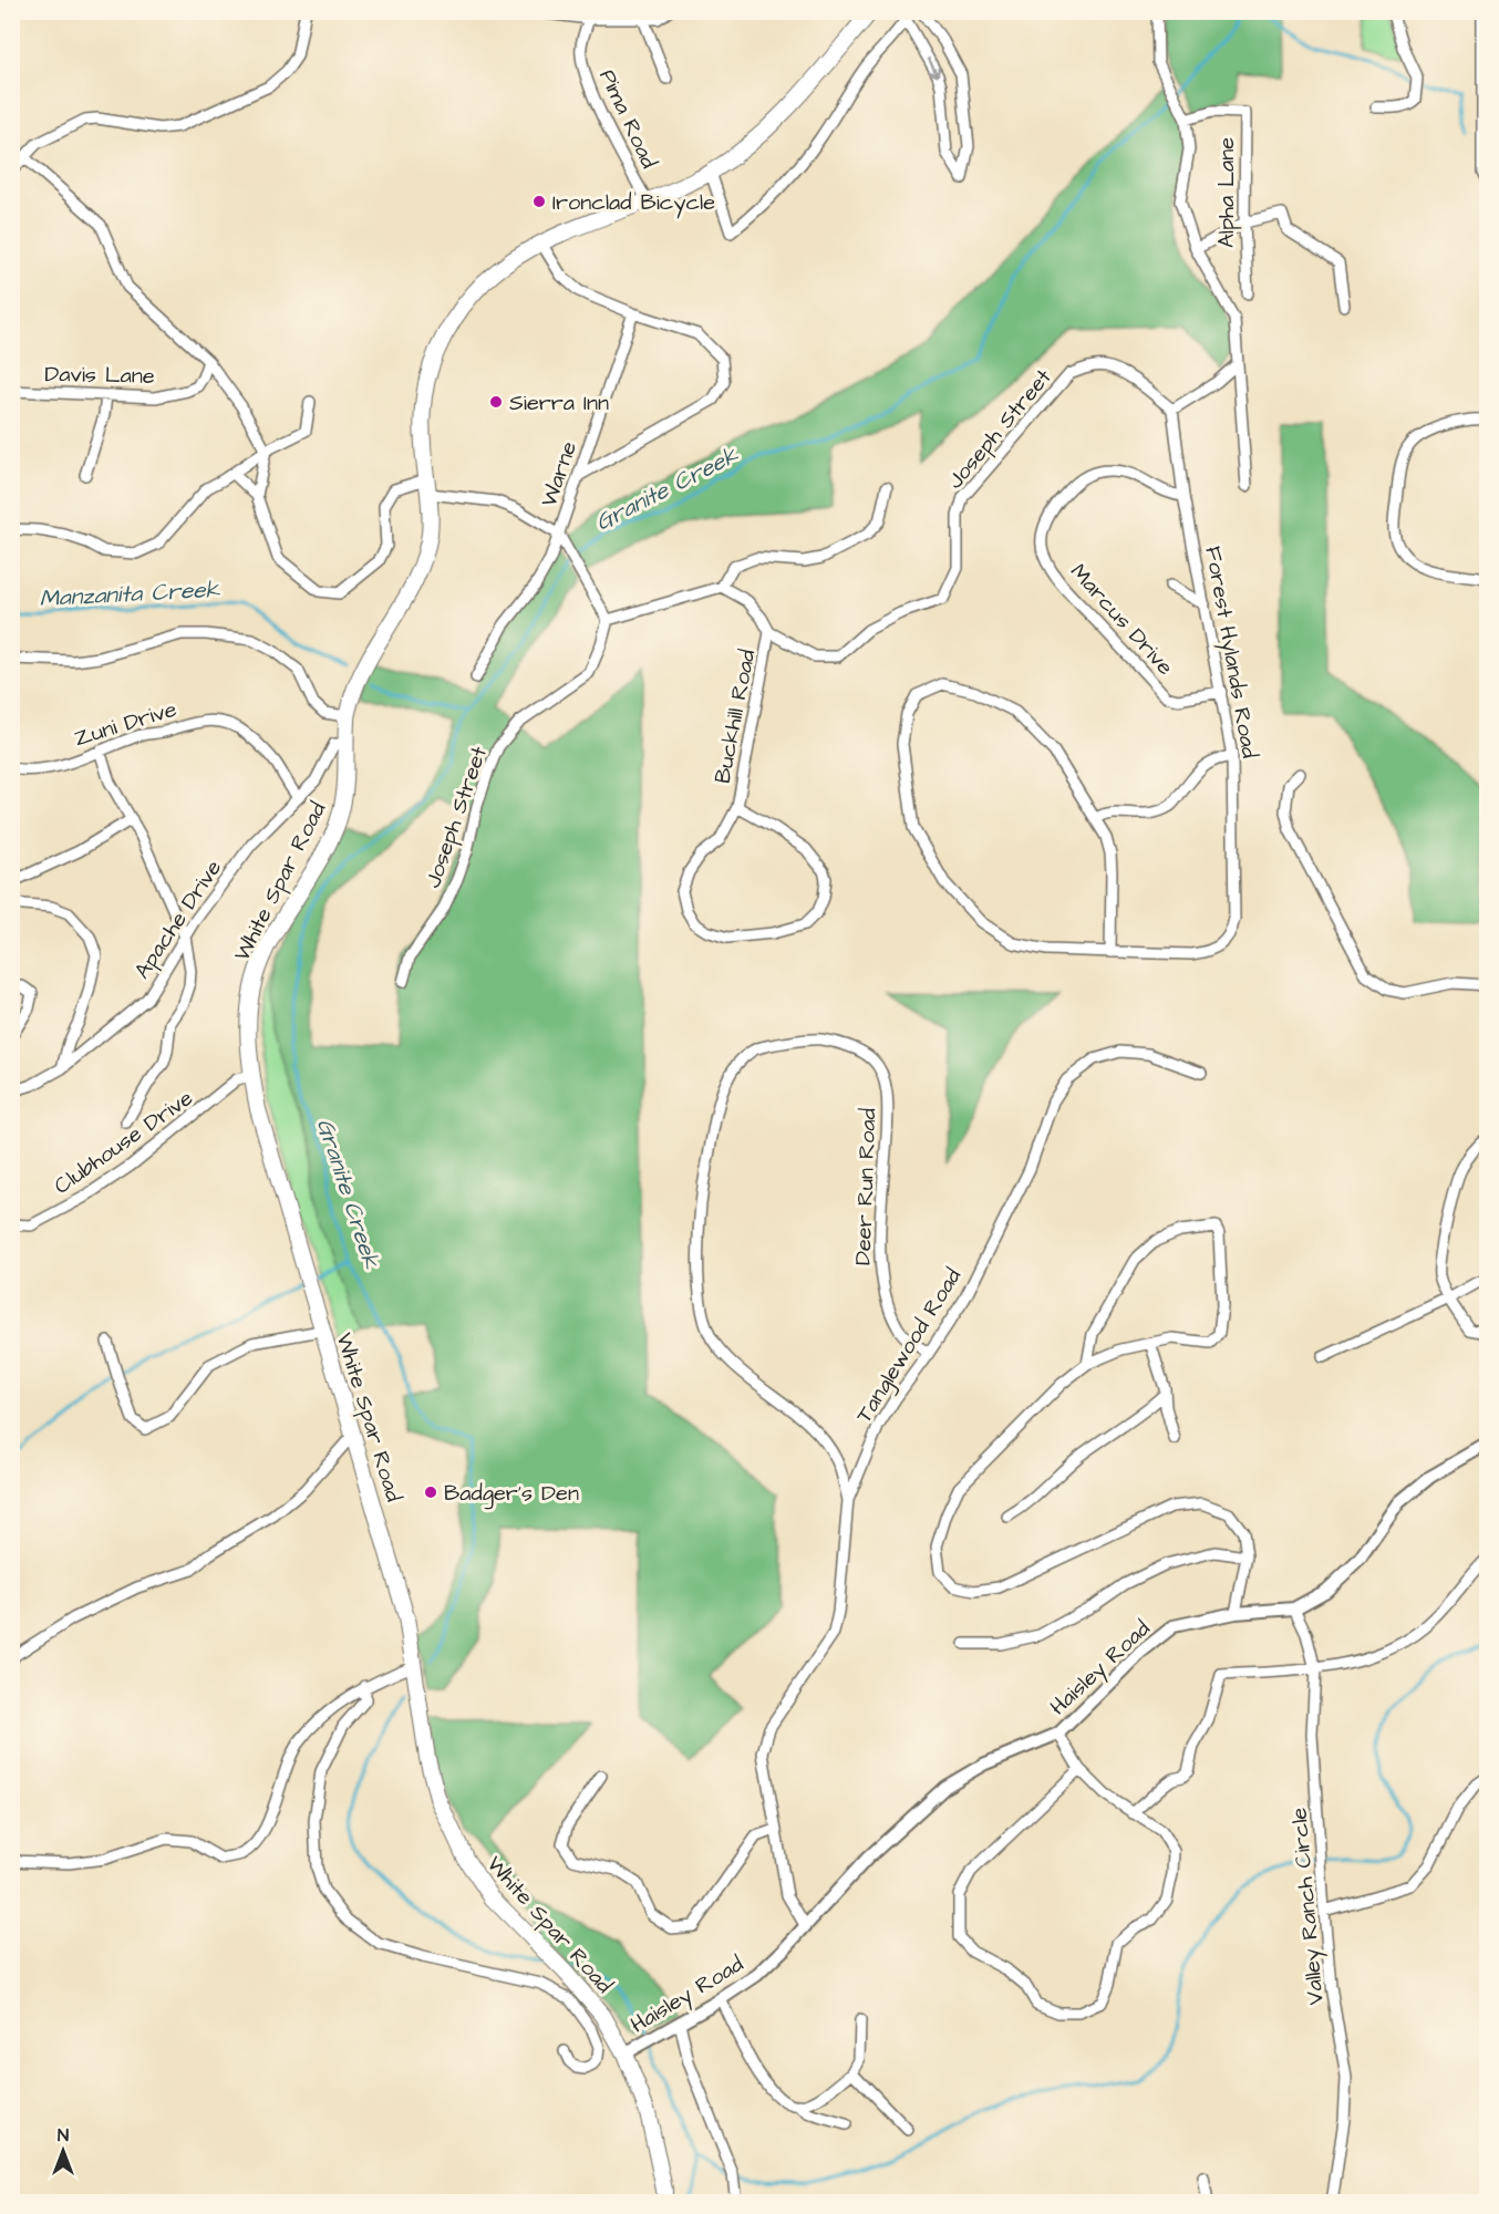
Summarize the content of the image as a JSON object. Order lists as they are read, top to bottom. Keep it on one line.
{"streets":{"main road":["White Spar Road"],"street":["Pima Road","Alpha Lane","Davis Lane","Joseph Street","Warne","Marcus Drive","Forest Hylands Road","Buckhill Road","Zuni Drive","Apache Drive","Clubhouse Drive","Deer Run Road","Tanglewood Road","Haisley Road","Valley Ranch Circle"]},"crossings":[["Pima Road","White Spar Road"],["Joseph Street","Forest Hylands Road"],["Joseph Street","Buckhill Road"],["Marcus Drive","Forest Hylands Road"],["Zuni Drive","Apache Drive"],["White Spar Road","Apache Drive"],["White Spar Road","Clubhouse Drive"],["White Spar Road","Haisley Road"],["Deer Run Road","Tanglewood Road"],["Tanglewood Road","Haisley Road"],["Haisley Road","Valley Ranch Circle"]],"water":["Granite Creek","Manzanita Creek"],"places":["Ironclad Bicycle","Sierra Inn","Badger's Den"],"north":"top"}
